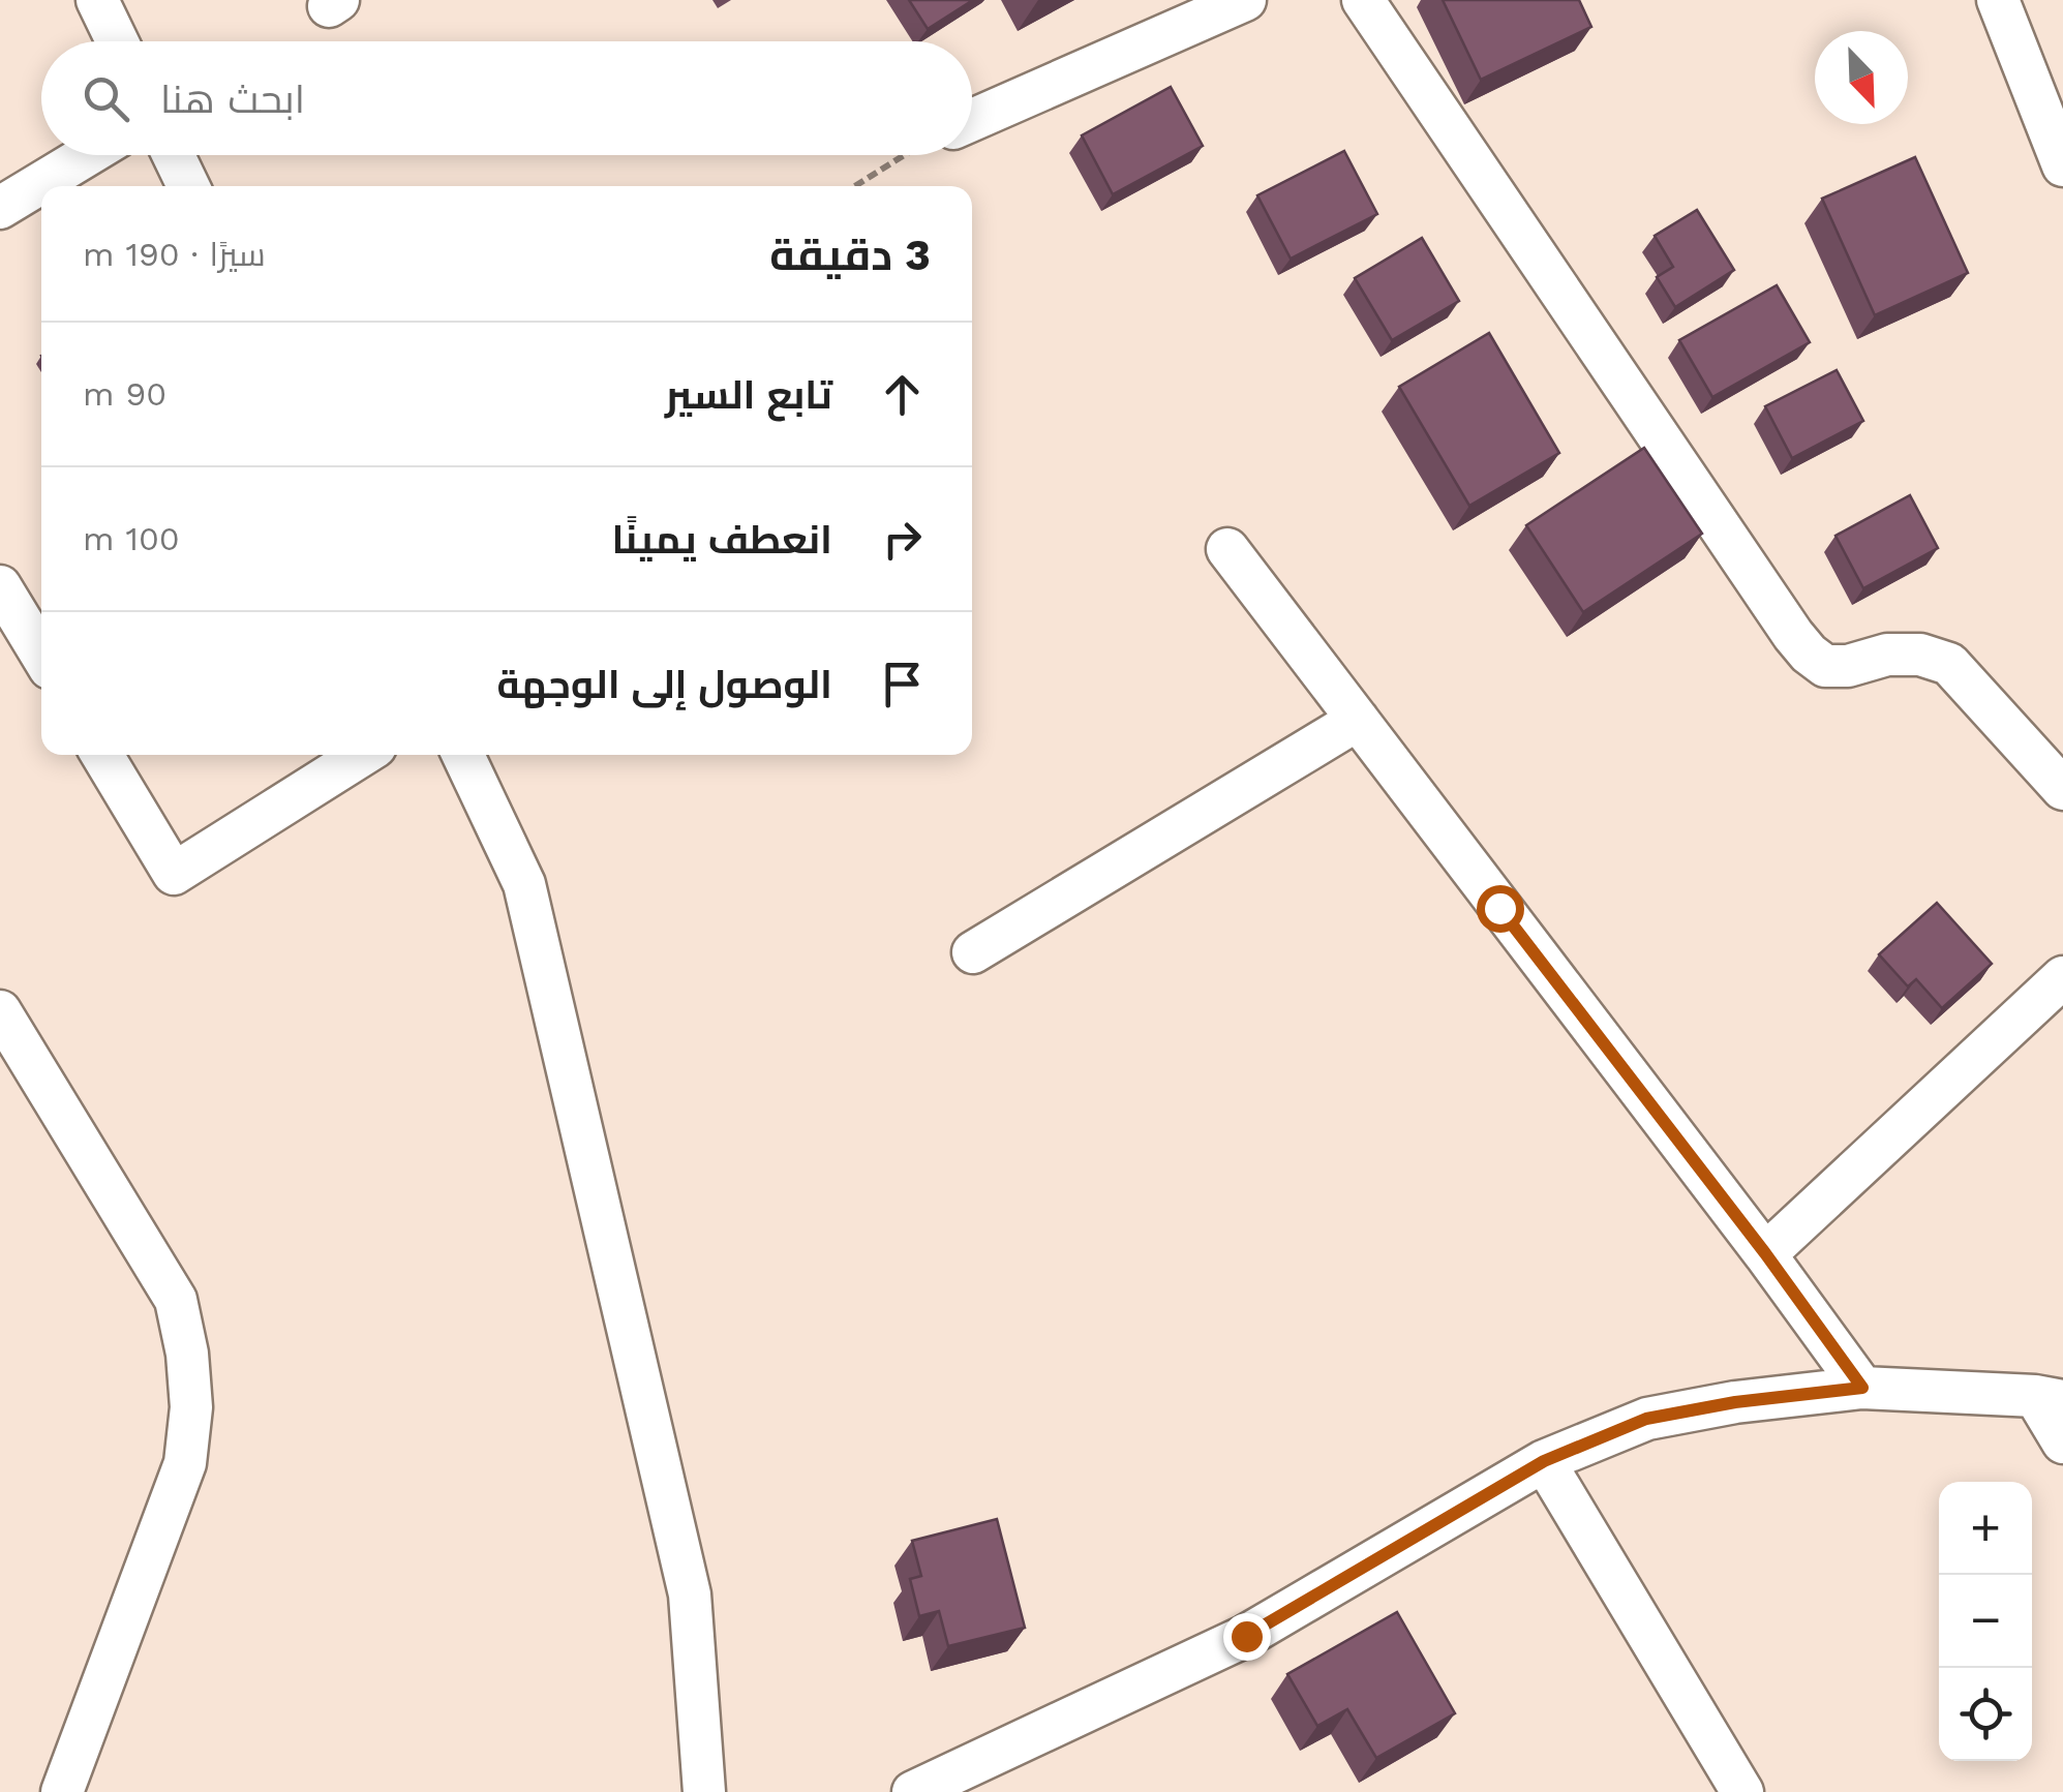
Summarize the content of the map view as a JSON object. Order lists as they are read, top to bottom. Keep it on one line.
{"north":"bottom right","page":{"search":"ابحث هنا","heading":["3 دقيقة","سيرًا · 190 m"],"list":[["تابع السير","90 m"],["انعطف يمينًا","100 m"],"الوصول إلى الوجهة"],"map_buttons":["+","−"]}}
